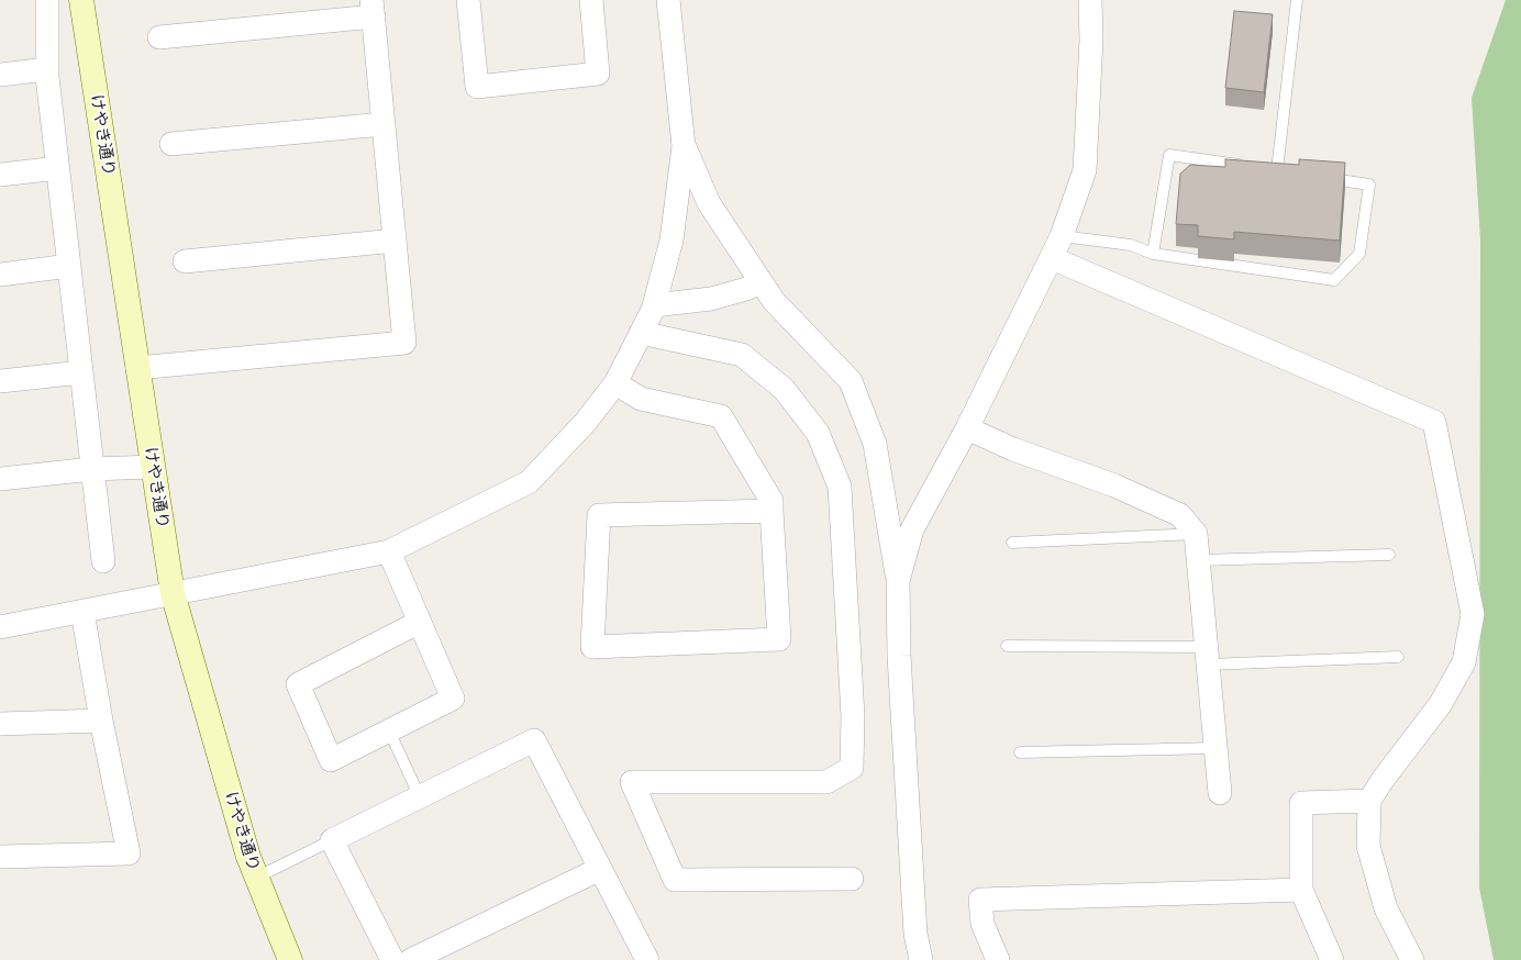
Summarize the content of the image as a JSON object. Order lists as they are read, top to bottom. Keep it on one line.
{"streets":{"street":["けやき通り"]}}
